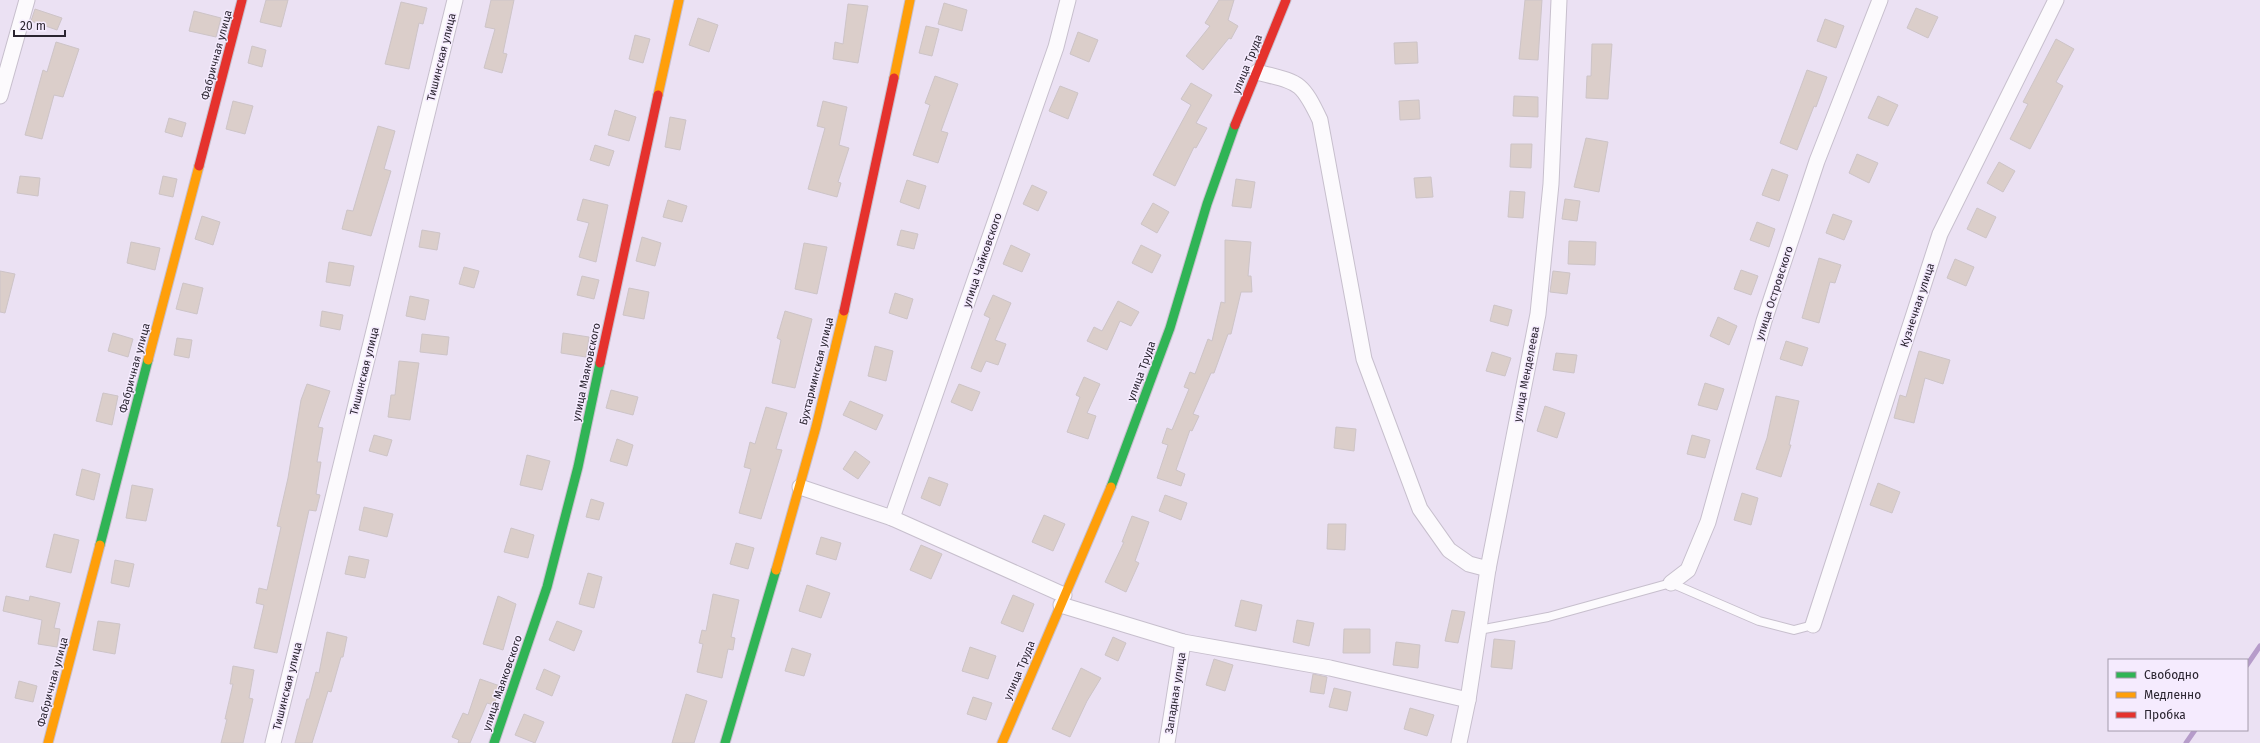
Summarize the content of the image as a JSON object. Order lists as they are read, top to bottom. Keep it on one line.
{"streets":{"street":["Фабричная улица","Тишинская улица","улица Труда","улица Чайковского","улица Островского","Кузнечная улица","Бухтарминская улица","улица Маяковского","улица Менделеева","Западная улица"]},"legend":["Свободно","Медленно","Пробка"],"scale_bar":"20 m"}
